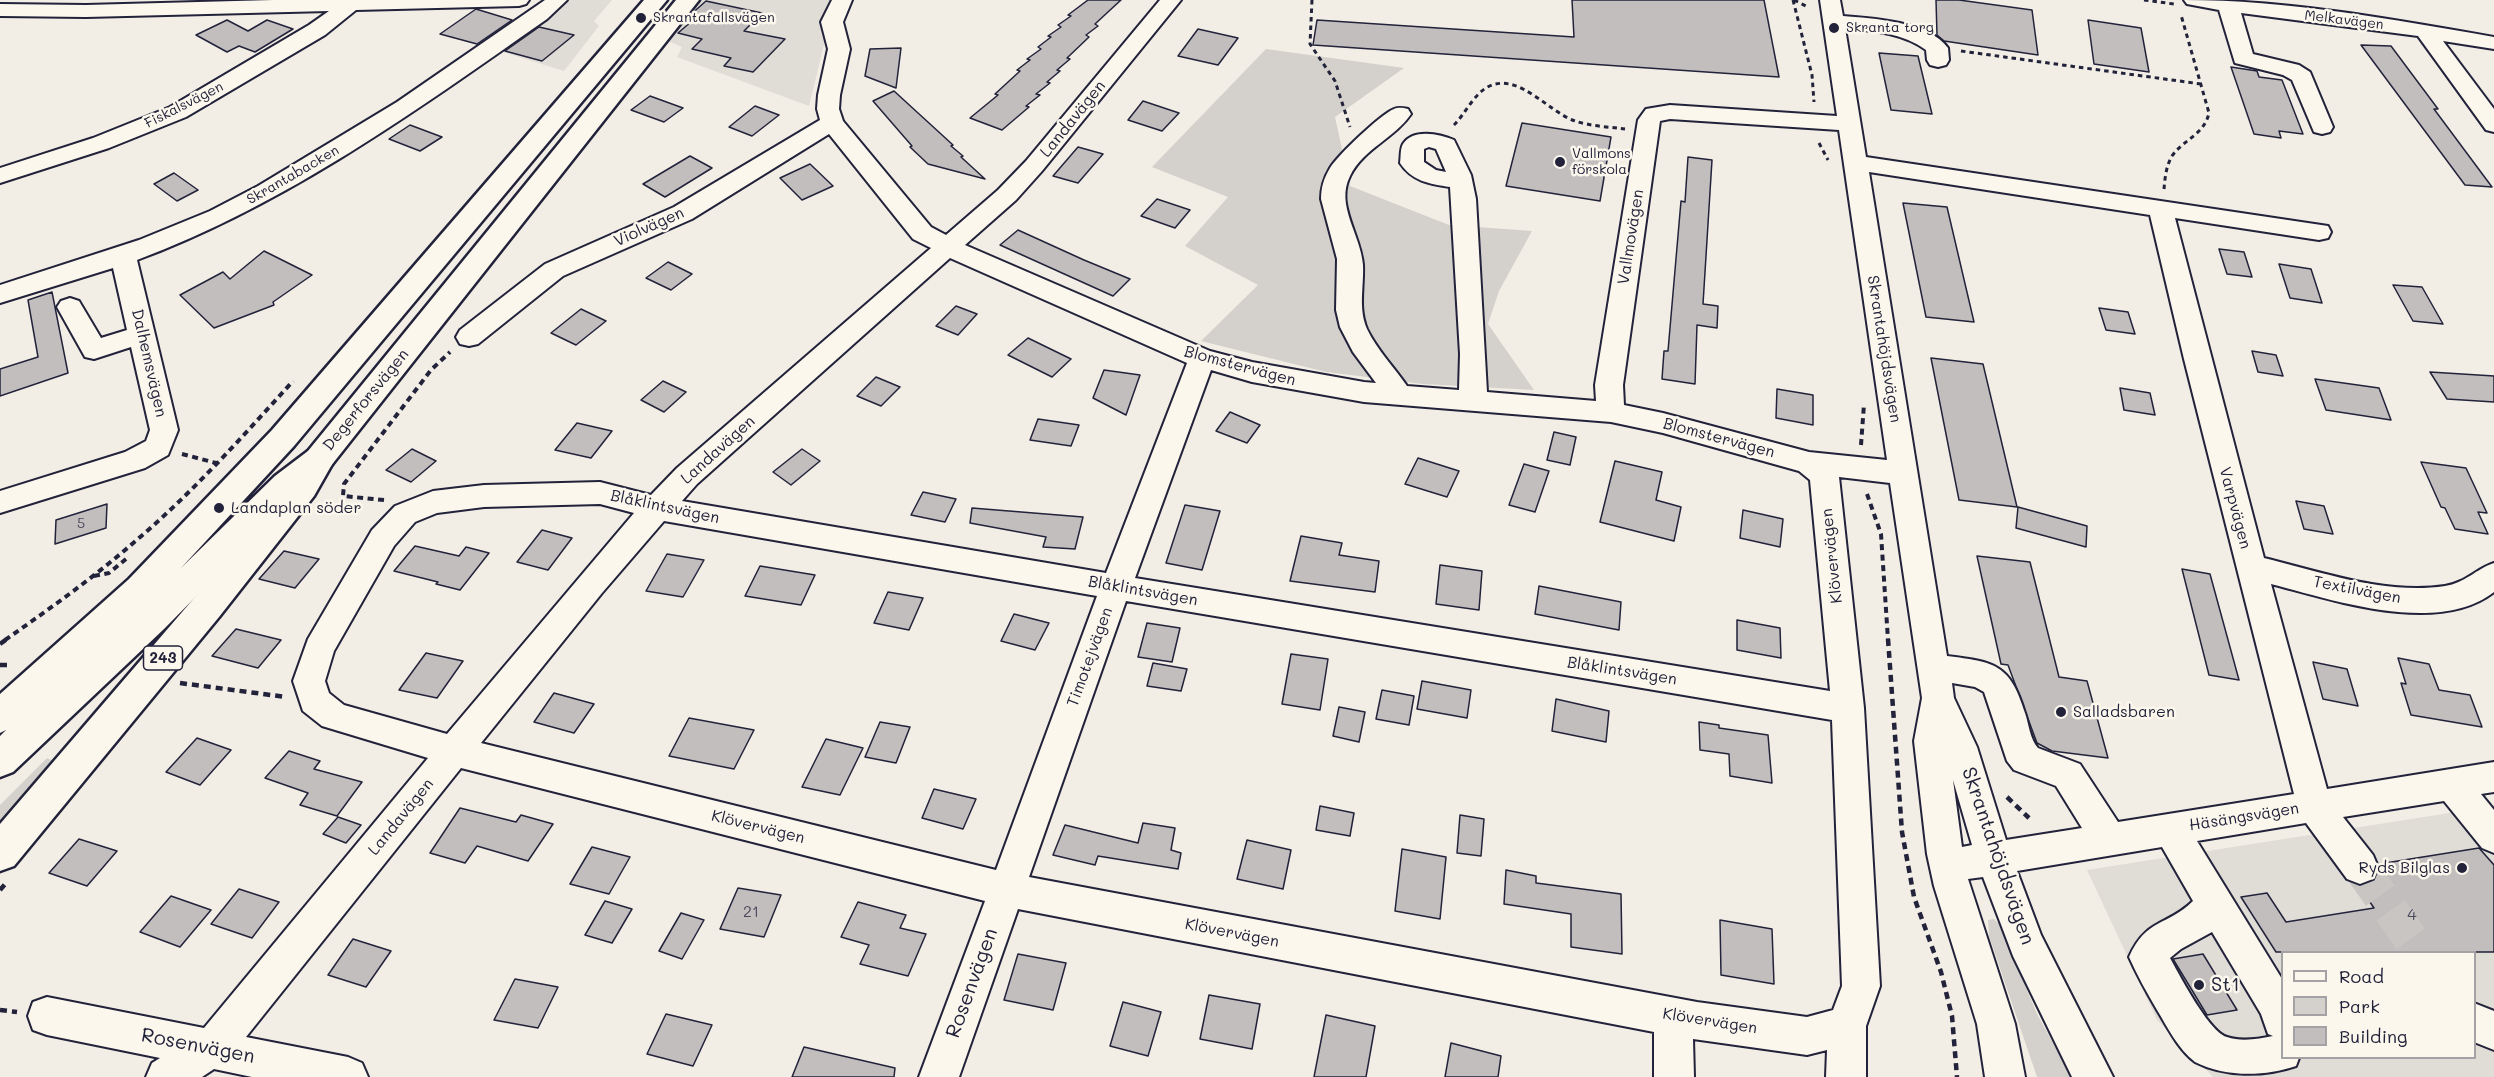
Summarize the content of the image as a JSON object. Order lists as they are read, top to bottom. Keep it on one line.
{"streets":{"main road":["Degerforsvägen","243"],"street":["Melkavägen","Fiskalsvägen","Landavägen","Skrantabacken","Violvägen","Vallmovägen","Skrantahöjdsvägen","Dalhemsvägen","Blomstervägen","Blåklintsvägen","Varpvägen","Klövervägen","Textilvägen","Timotejvägen","Häsängsvägen","Rosenvägen"]},"crossings":[["Landavägen","Blomstervägen"],["Landavägen","Blåklintsvägen"],["Landavägen","Klövervägen"],["Landavägen","Rosenvägen"],["Skrantabacken","Dalhemsvägen"],["Violvägen","Blomstervägen"],["Vallmovägen","Blomstervägen"],["Skrantahöjdsvägen","Blomstervägen"],["Skrantahöjdsvägen","Häsängsvägen"],["Blomstervägen","Klövervägen"],["Blomstervägen","Timotejvägen"],["Degerforsvägen","243"],["Blåklintsvägen","Klövervägen"],["Blåklintsvägen","Timotejvägen"],["Varpvägen","Textilvägen"],["Varpvägen","Häsängsvägen"],["Klövervägen","Timotejvägen"],["Klövervägen","Rosenvägen"],["Timotejvägen","Rosenvägen"]],"places":["Skrantafallsvägen","Skranta torg","Vallmons förskola","Landaplan söder","Salladsbaren","Ryds Bilglas","St1"],"house_numbers":["5","21","4"],"legend":["Road","Park","Building"]}
